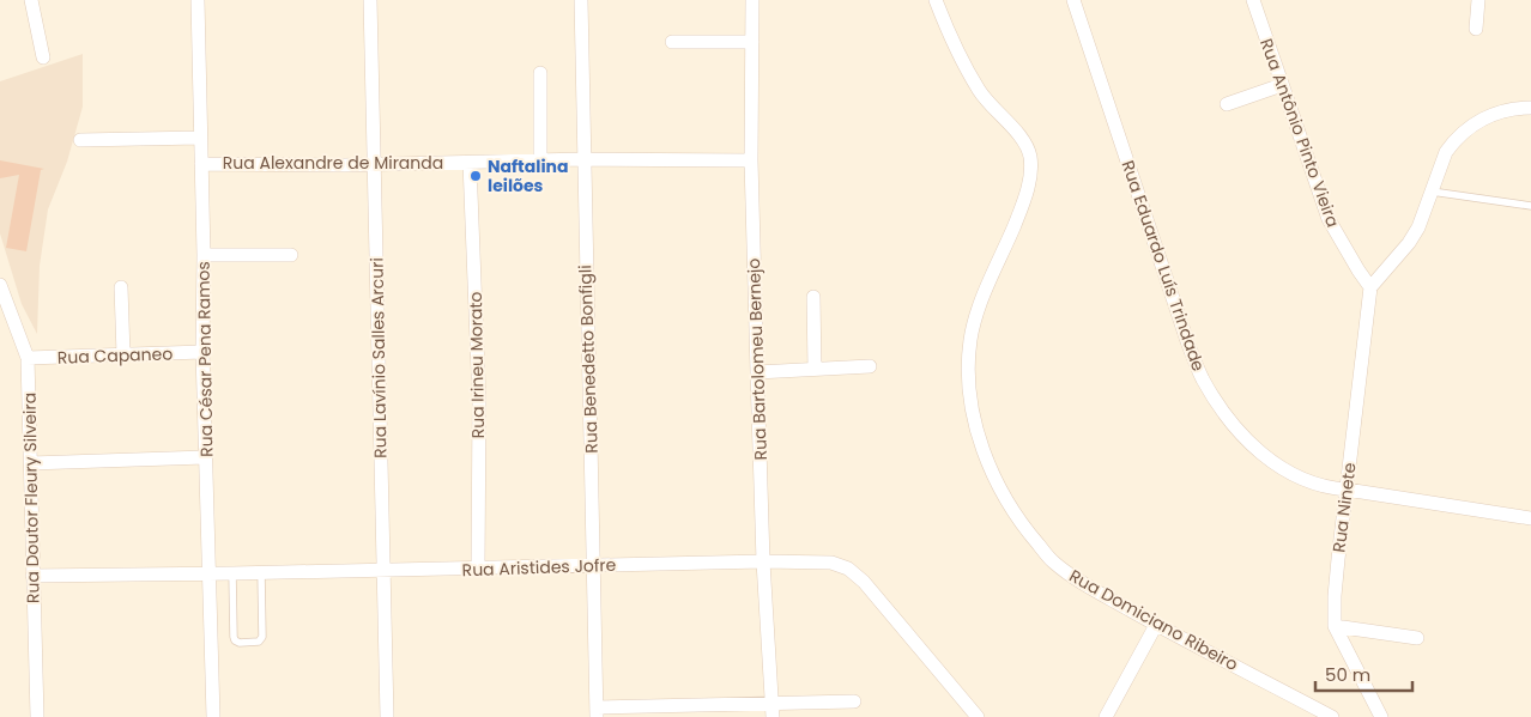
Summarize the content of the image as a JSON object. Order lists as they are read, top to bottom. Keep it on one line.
{"streets":{"street":["Rua Antônio Pinto Vieira","Rua Alexandre de Miranda","Rua Eduardo Luís Trindade","Rua Capaneo","Rua Lavínio Salles Arcuri","Rua César Pena Ramos","Rua Benedetto Bonfigli","Rua Bartolomeu Bernejo","Rua Irineu Morato","Rua Doutor Fleury Silveira","Rua Ninete","Rua Aristides Jofre","Rua Domiciano Ribeiro"]},"crossings":[["Rua Antônio Pinto Vieira","Rua Ninete"],["Rua Alexandre de Miranda","Rua Lavínio Salles Arcuri"],["Rua Alexandre de Miranda","Rua César Pena Ramos"],["Rua Alexandre de Miranda","Rua Benedetto Bonfigli"],["Rua Alexandre de Miranda","Rua Bartolomeu Bernejo"],["Rua Alexandre de Miranda","Rua Irineu Morato"],["Rua Eduardo Luís Trindade","Rua Ninete"],["Rua Capaneo","Rua César Pena Ramos"],["Rua Capaneo","Rua Doutor Fleury Silveira"],["Rua Lavínio Salles Arcuri","Rua Aristides Jofre"],["Rua César Pena Ramos","Rua Aristides Jofre"],["Rua Benedetto Bonfigli","Rua Aristides Jofre"],["Rua Bartolomeu Bernejo","Rua Aristides Jofre"],["Rua Irineu Morato","Rua Aristides Jofre"],["Rua Doutor Fleury Silveira","Rua Aristides Jofre"]],"places":["Naftalina leilões"],"scale_bar":"50 m"}
